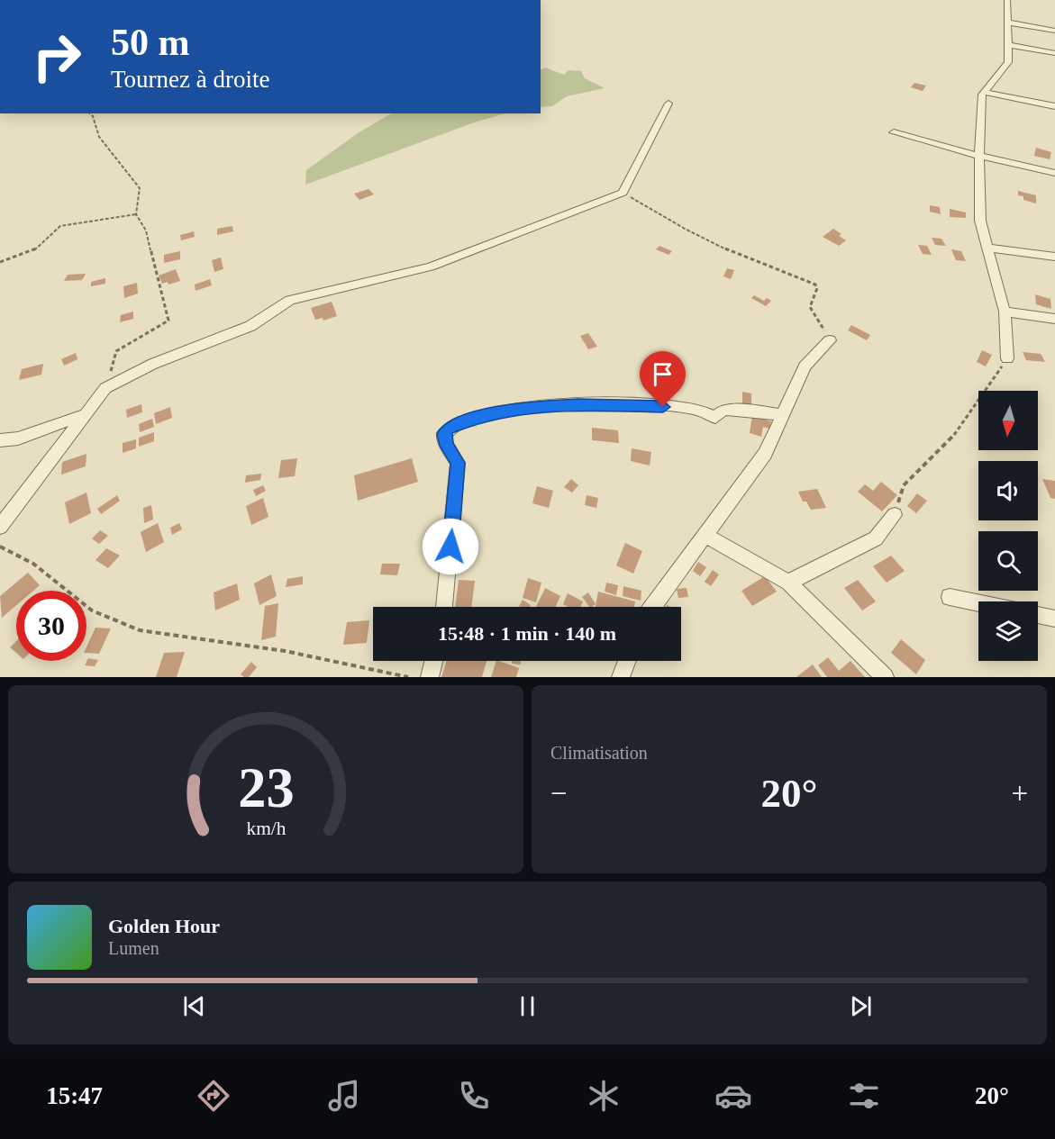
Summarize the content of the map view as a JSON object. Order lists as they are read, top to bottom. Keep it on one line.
{"north":"bottom","page":{"turn":["50 m","Tournez à droite"],"limit":"30","trip":"15:48 · 1 min · 140 m","tile":"Climatisation","heat":["−","20°","+"],"song":["Golden Hour","Lumen"],"tabs":["15:47","20°"],"gauge":["23","km/h"]}}
